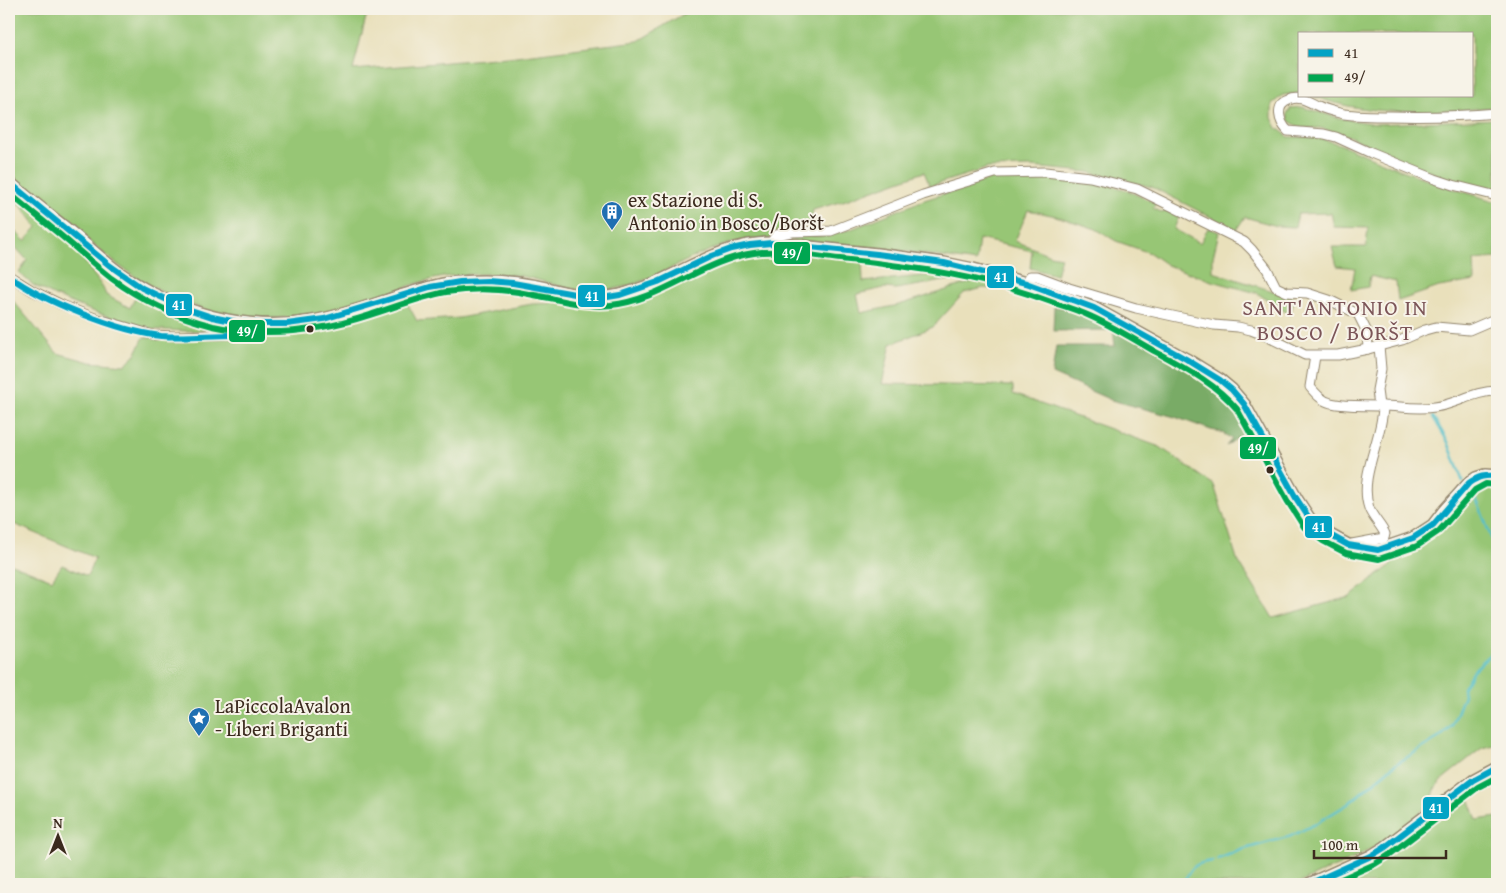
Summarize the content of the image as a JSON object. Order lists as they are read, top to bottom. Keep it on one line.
{"districts":["SANT'ANTONIO IN BOSCO / BORŠT"],"places":{"building":["ex Stazione di S. Antonio in Bosco/Boršt"],"place":["LaPiccolaAvalon - Liberi Briganti"]},"lines":["transit line 41","transit line 49/"],"legend":["41","49/"],"scale_bar":"100 m","north":"top"}
